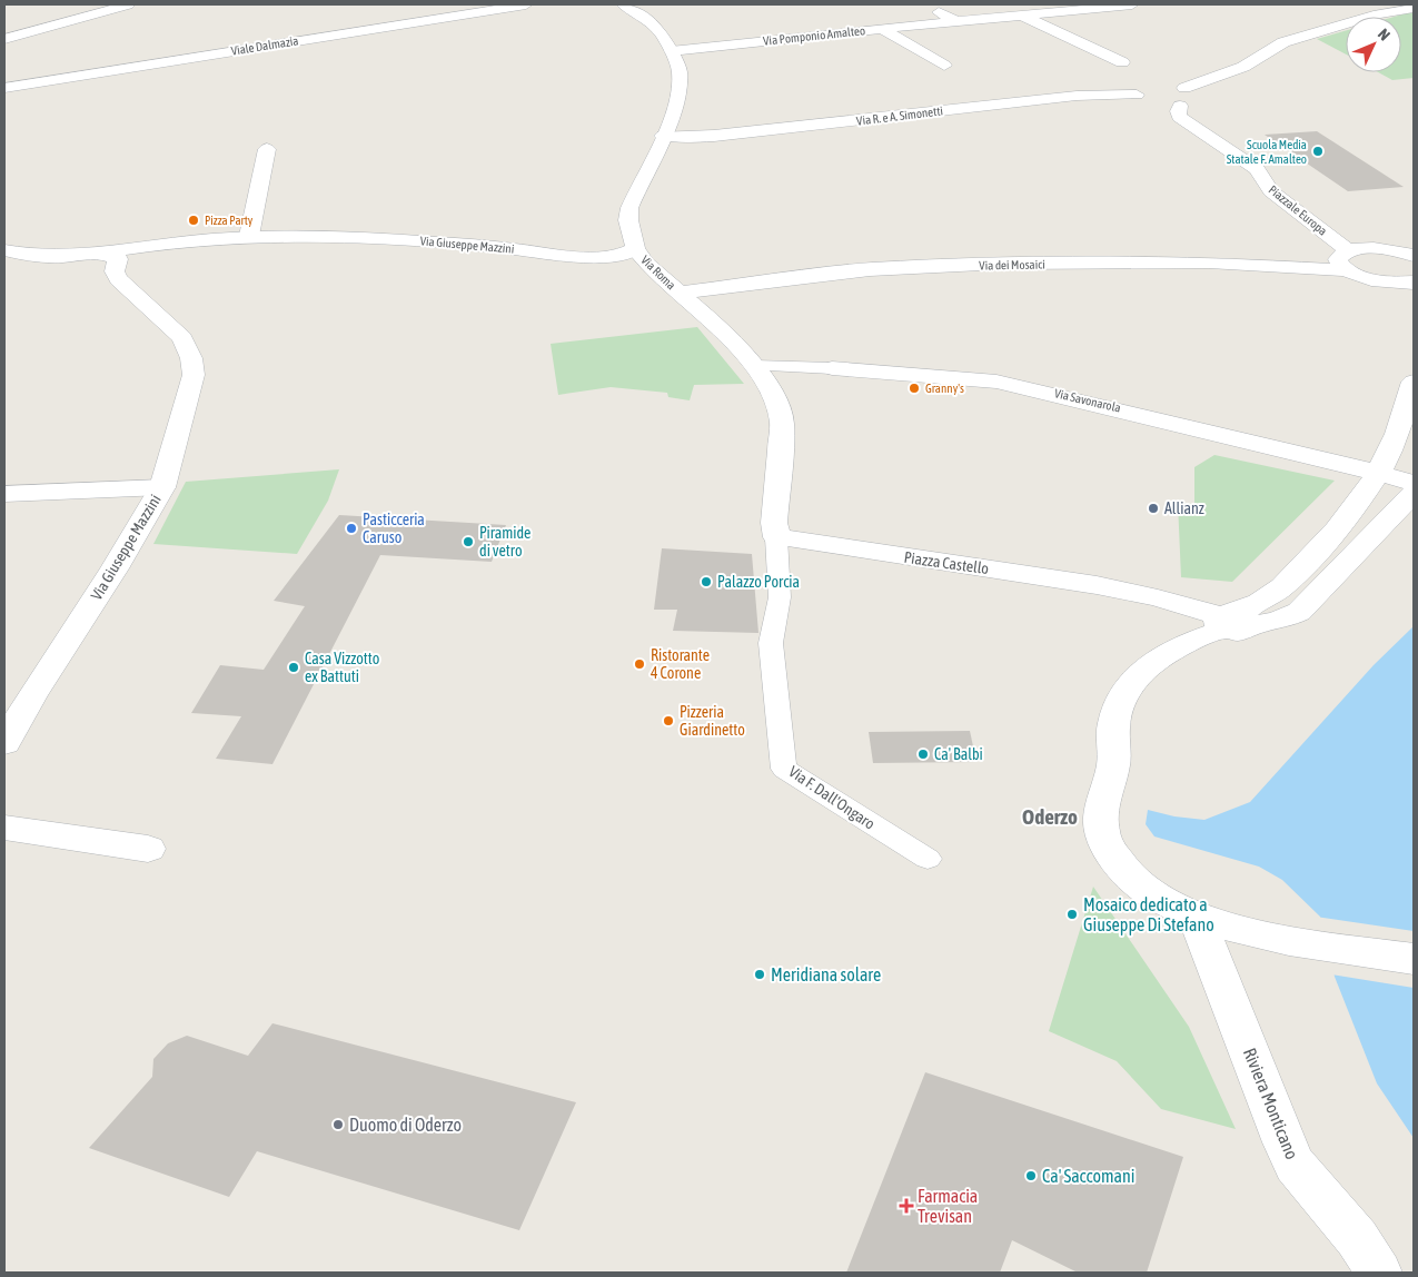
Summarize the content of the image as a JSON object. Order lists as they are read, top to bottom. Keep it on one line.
{"streets":{"street":["Via Pomponio Amalteo","Viale Dalmazia","Via R. e A. Simonetti","Piazzale Europa","Via Giuseppe Mazzini","Via dei Mosaici","Via Roma","Via Savonarola","Piazza Castello","Via F. Dall'Ongaro","Riviera Monticano"]},"crossings":[["Via Pomponio Amalteo","Via Roma"],["Via R. e A. Simonetti","Piazzale Europa"],["Via R. e A. Simonetti","Via Roma"],["Piazzale Europa","Via dei Mosaici"],["Via Giuseppe Mazzini","Via Roma"],["Via dei Mosaici","Via Roma"],["Via Roma","Via Savonarola"],["Via Roma","Piazza Castello"],["Via Roma","Via F. Dall'Ongaro"],["Piazza Castello","Via F. Dall'Ongaro"]],"districts":["Oderzo"],"places":{"other":["Scuola Media Statale F. Amalteo","Pizza Party","Granny's","Allianz","Pasticceria Caruso","Piramide di vetro","Palazzo Porcia","Ristorante 4 Corone","Casa Vizzotto ex Battuti","Pizzeria Giardinetto","Ca' Balbi","Mosaico dedicato a Giuseppe Di Stefano","Meridiana solare","Duomo di Oderzo","Ca' Saccomani"],"health":["Farmacia Trevisan"]},"north":"top right"}
